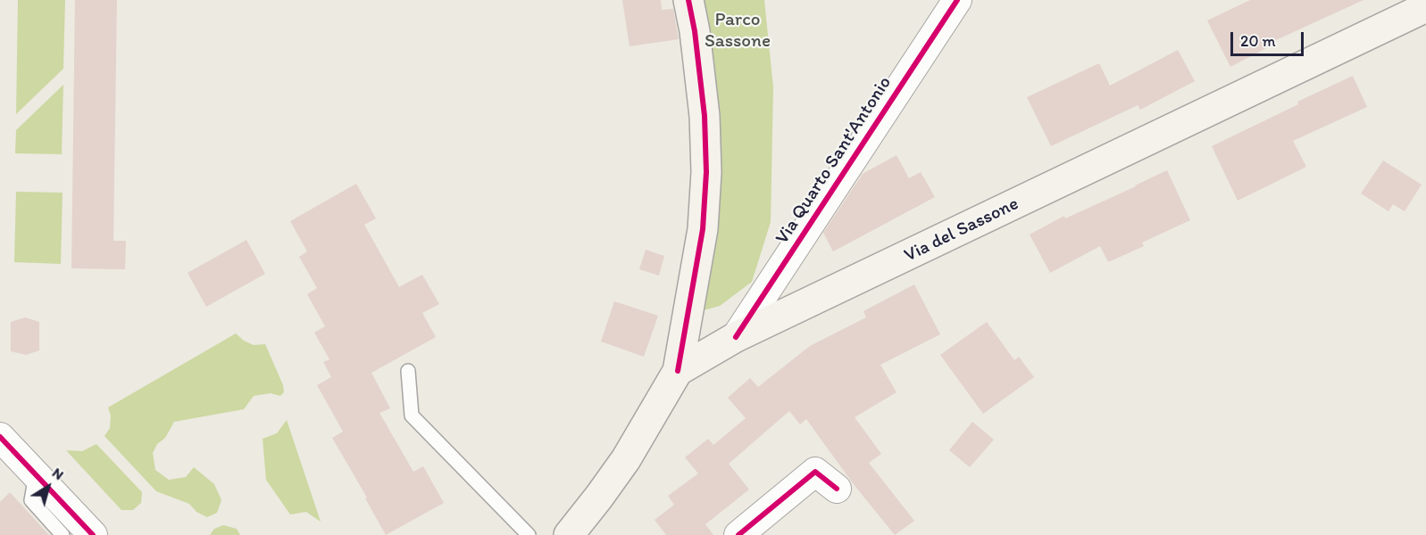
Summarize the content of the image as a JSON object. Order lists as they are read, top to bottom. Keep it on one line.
{"streets":{"main road":["Via del Sassone"],"street":["Via Quarto Sant'Antonio"]},"crossings":[["Via Quarto Sant'Antonio","Via del Sassone"]],"parks":["Parco Sassone"],"scale_bar":"20 m","north":"top right"}
